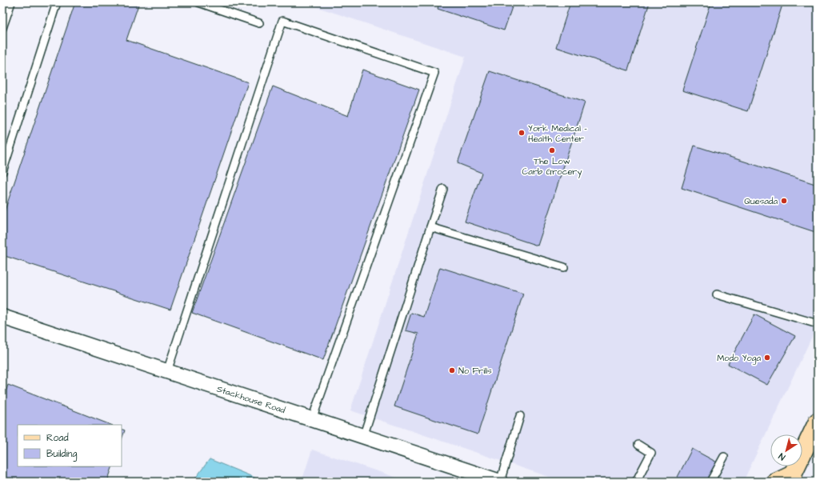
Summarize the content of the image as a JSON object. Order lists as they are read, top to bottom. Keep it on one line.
{"streets":{"street":["Stackhouse Road"]},"places":["York Medical - Health Center","The Low Carb Grocery","Quesada","Modo Yoga","No Frills"],"legend":["Road","Building"],"north":"bottom left"}
